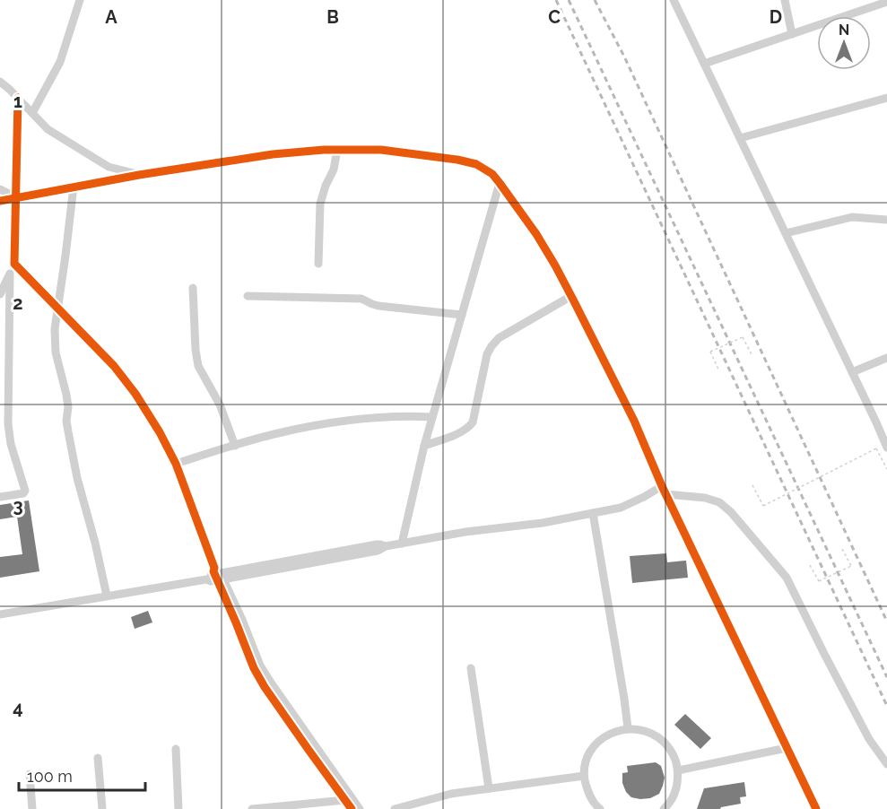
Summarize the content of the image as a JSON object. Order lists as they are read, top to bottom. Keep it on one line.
{"scale_bar":"100 m","north":"top","grid":{"columns":["A","B","C","D"],"rows":["1","2","3","4"]}}
